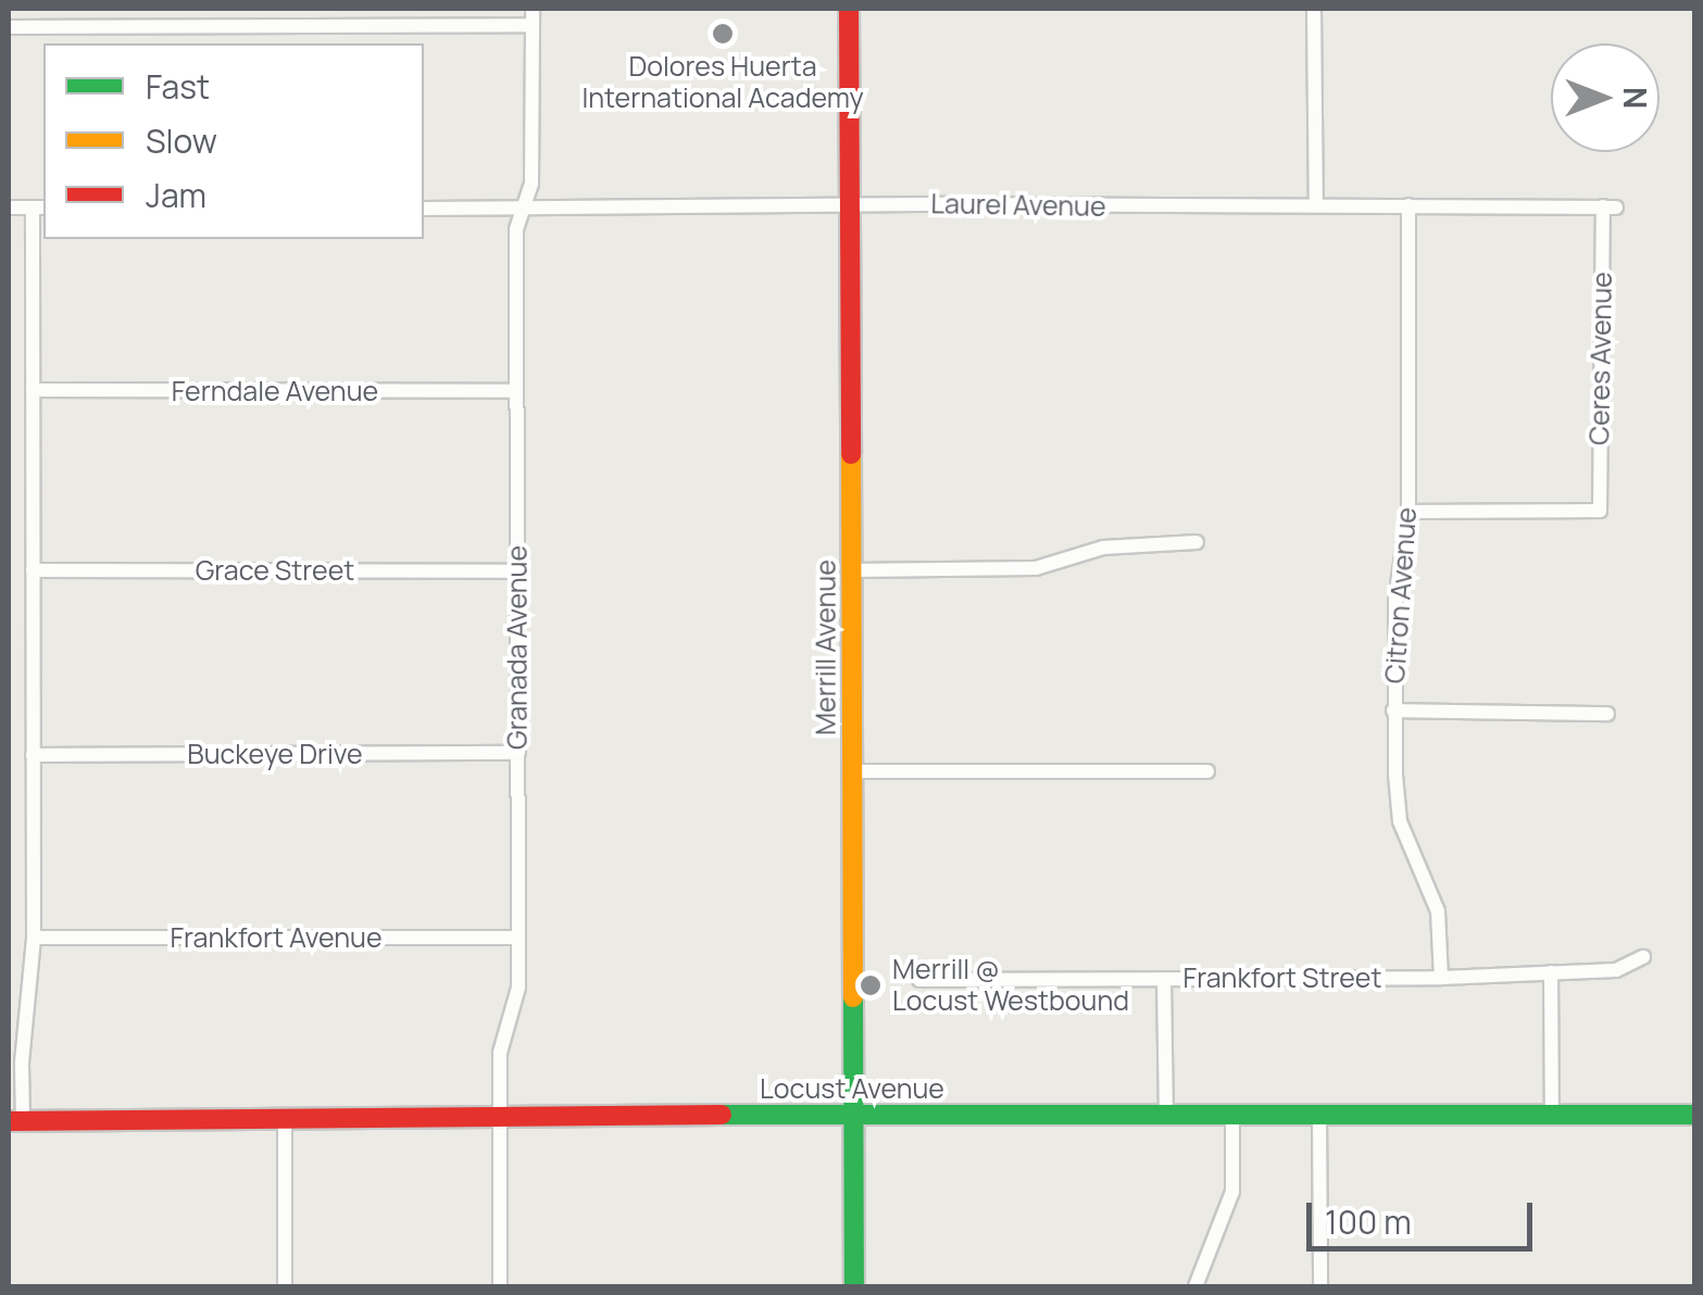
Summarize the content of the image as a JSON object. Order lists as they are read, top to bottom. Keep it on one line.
{"streets":{"street":["Laurel Avenue","Ceres Avenue","Ferndale Avenue","Grace Street","Citron Avenue","Granada Avenue","Merrill Avenue","Buckeye Drive","Frankfort Avenue","Frankfort Street","Locust Avenue"]},"crossings":[["Laurel Avenue","Ceres Avenue"],["Laurel Avenue","Citron Avenue"],["Laurel Avenue","Granada Avenue"],["Laurel Avenue","Merrill Avenue"],["Ceres Avenue","Citron Avenue"],["Ferndale Avenue","Granada Avenue"],["Grace Street","Granada Avenue"],["Citron Avenue","Frankfort Street"],["Granada Avenue","Buckeye Drive"],["Granada Avenue","Frankfort Avenue"],["Granada Avenue","Locust Avenue"],["Merrill Avenue","Locust Avenue"]],"places":["Dolores Huerta International Academy","Merrill @ Locust Westbound"],"legend":["Fast","Slow","Jam"],"scale_bar":"100 m","north":"right"}
